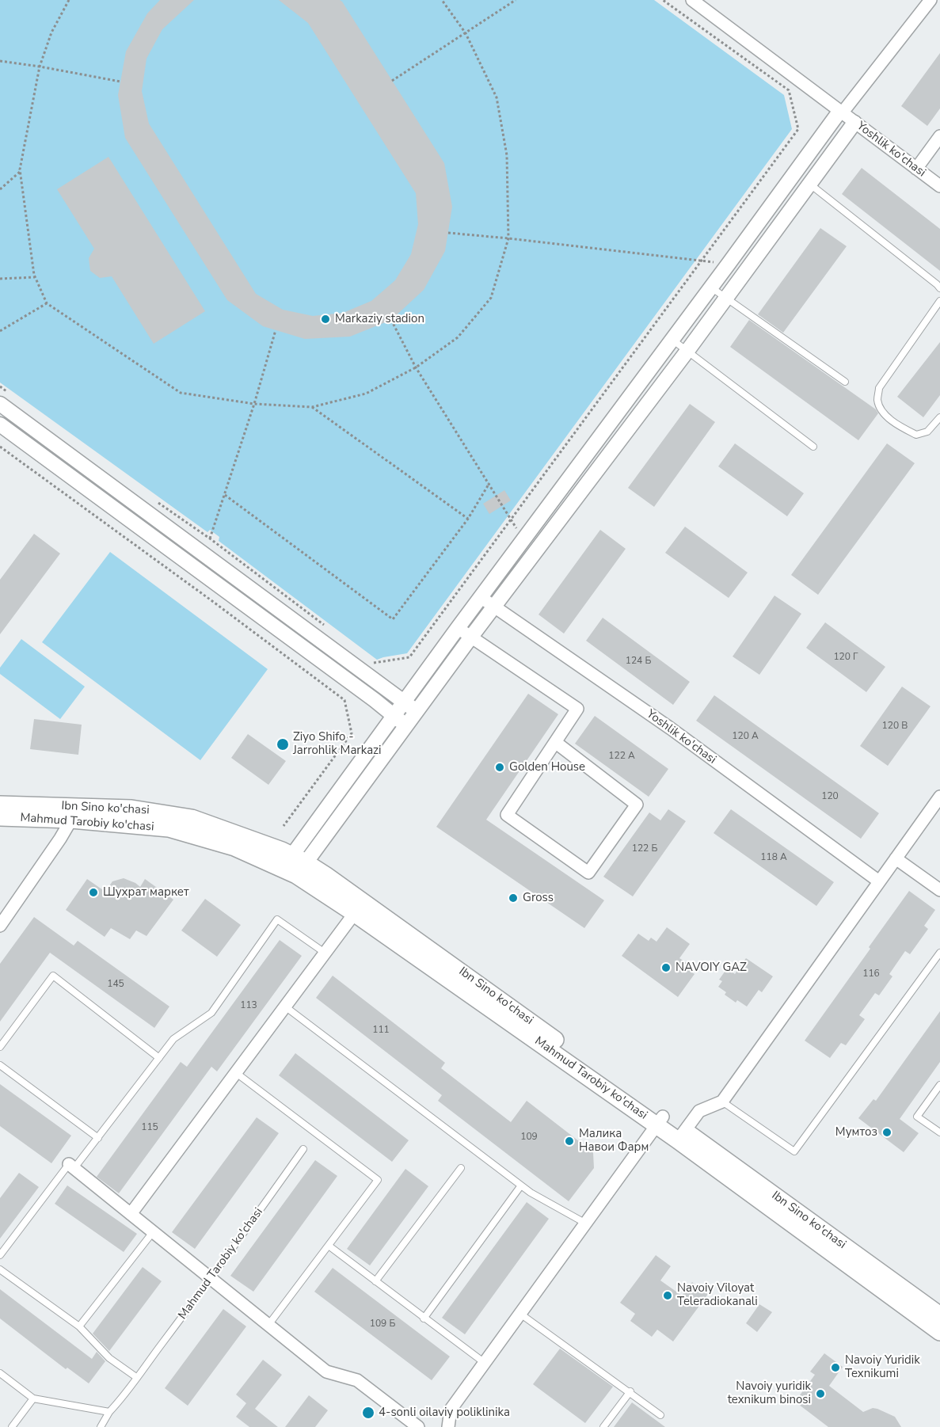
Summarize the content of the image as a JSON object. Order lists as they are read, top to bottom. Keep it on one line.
{"streets":{"main road":["Ibn Sino ko'chasi","Mahmud Tarobiy ko'chasi"],"street":["Yoshlik ko'chasi"]},"crossings":[["Ibn Sino ko'chasi","Mahmud Tarobiy ko'chasi"]],"places":["Markaziy stadion","Ziyo Shifo - Jarrohlik Markazi","Golden House","Шухрат маркет","Gross","NAVOIY GAZ","Мумтоз","Малика Навои Фарм","Navoiy Viloyat Teleradiokanali","Navoiy Yuridik Texnikumi","Navoiy yuridik texnikum binosi","4-sonli oilaviy poliklinika"],"house_numbers":["120 Г","124 Б","120 В","120 А","122 А","120","122 Б","118 А","116","145","113","111","115","109","109 Б"]}
